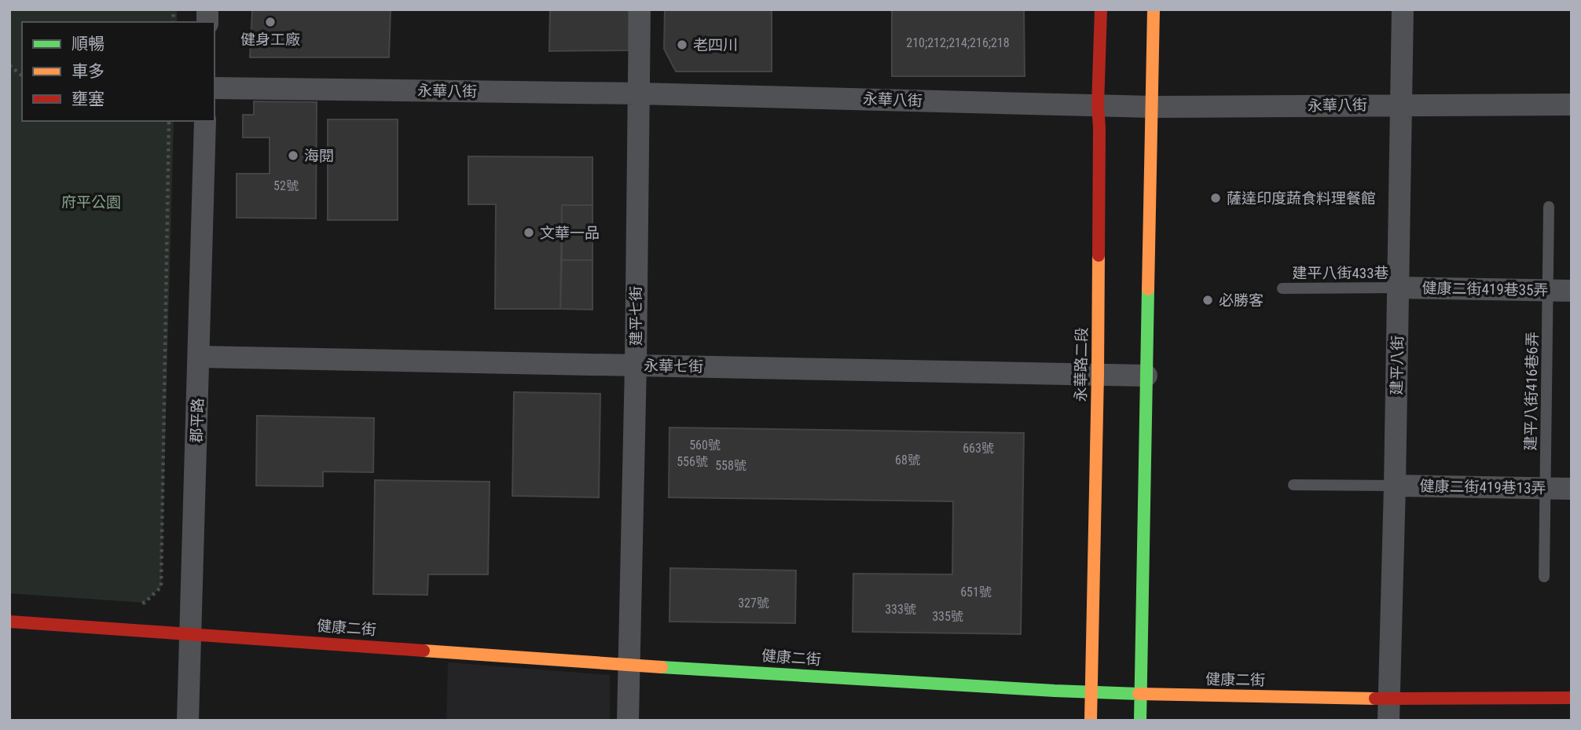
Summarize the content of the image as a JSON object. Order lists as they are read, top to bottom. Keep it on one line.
{"streets":{"street":["永華八街","健康二街419巷35弄","建平七街","永華路二段","建平八街","永華七街","郡平路","健康二街419巷13弄","健康二街"],"lane":["建平八街433巷","建平八街416巷6弄"]},"crossings":[["永華八街","建平七街"],["永華八街","永華路二段"],["永華八街","建平八街"],["建平八街433巷","健康二街419巷35弄"],["建平八街433巷","建平八街"],["健康二街419巷35弄","建平八街"],["健康二街419巷35弄","建平八街416巷6弄"],["建平七街","永華七街"],["建平七街","健康二街"],["永華路二段","永華七街"],["永華路二段","健康二街"],["建平八街","健康二街419巷13弄"],["建平八街","健康二街"],["永華七街","郡平路"],["建平八街416巷6弄","健康二街419巷13弄"],["郡平路","健康二街"]],"parks":["府平公園"],"places":["健身工廠","老四川","海閱","薩達印度蔬食料理餐館","文華一品","必勝客"],"house_numbers":["210;212;214;216;218","52號","560號","663號","68號","556號","558號","651號","327號","333號","335號"],"legend":["順暢","車多","壅塞"]}
